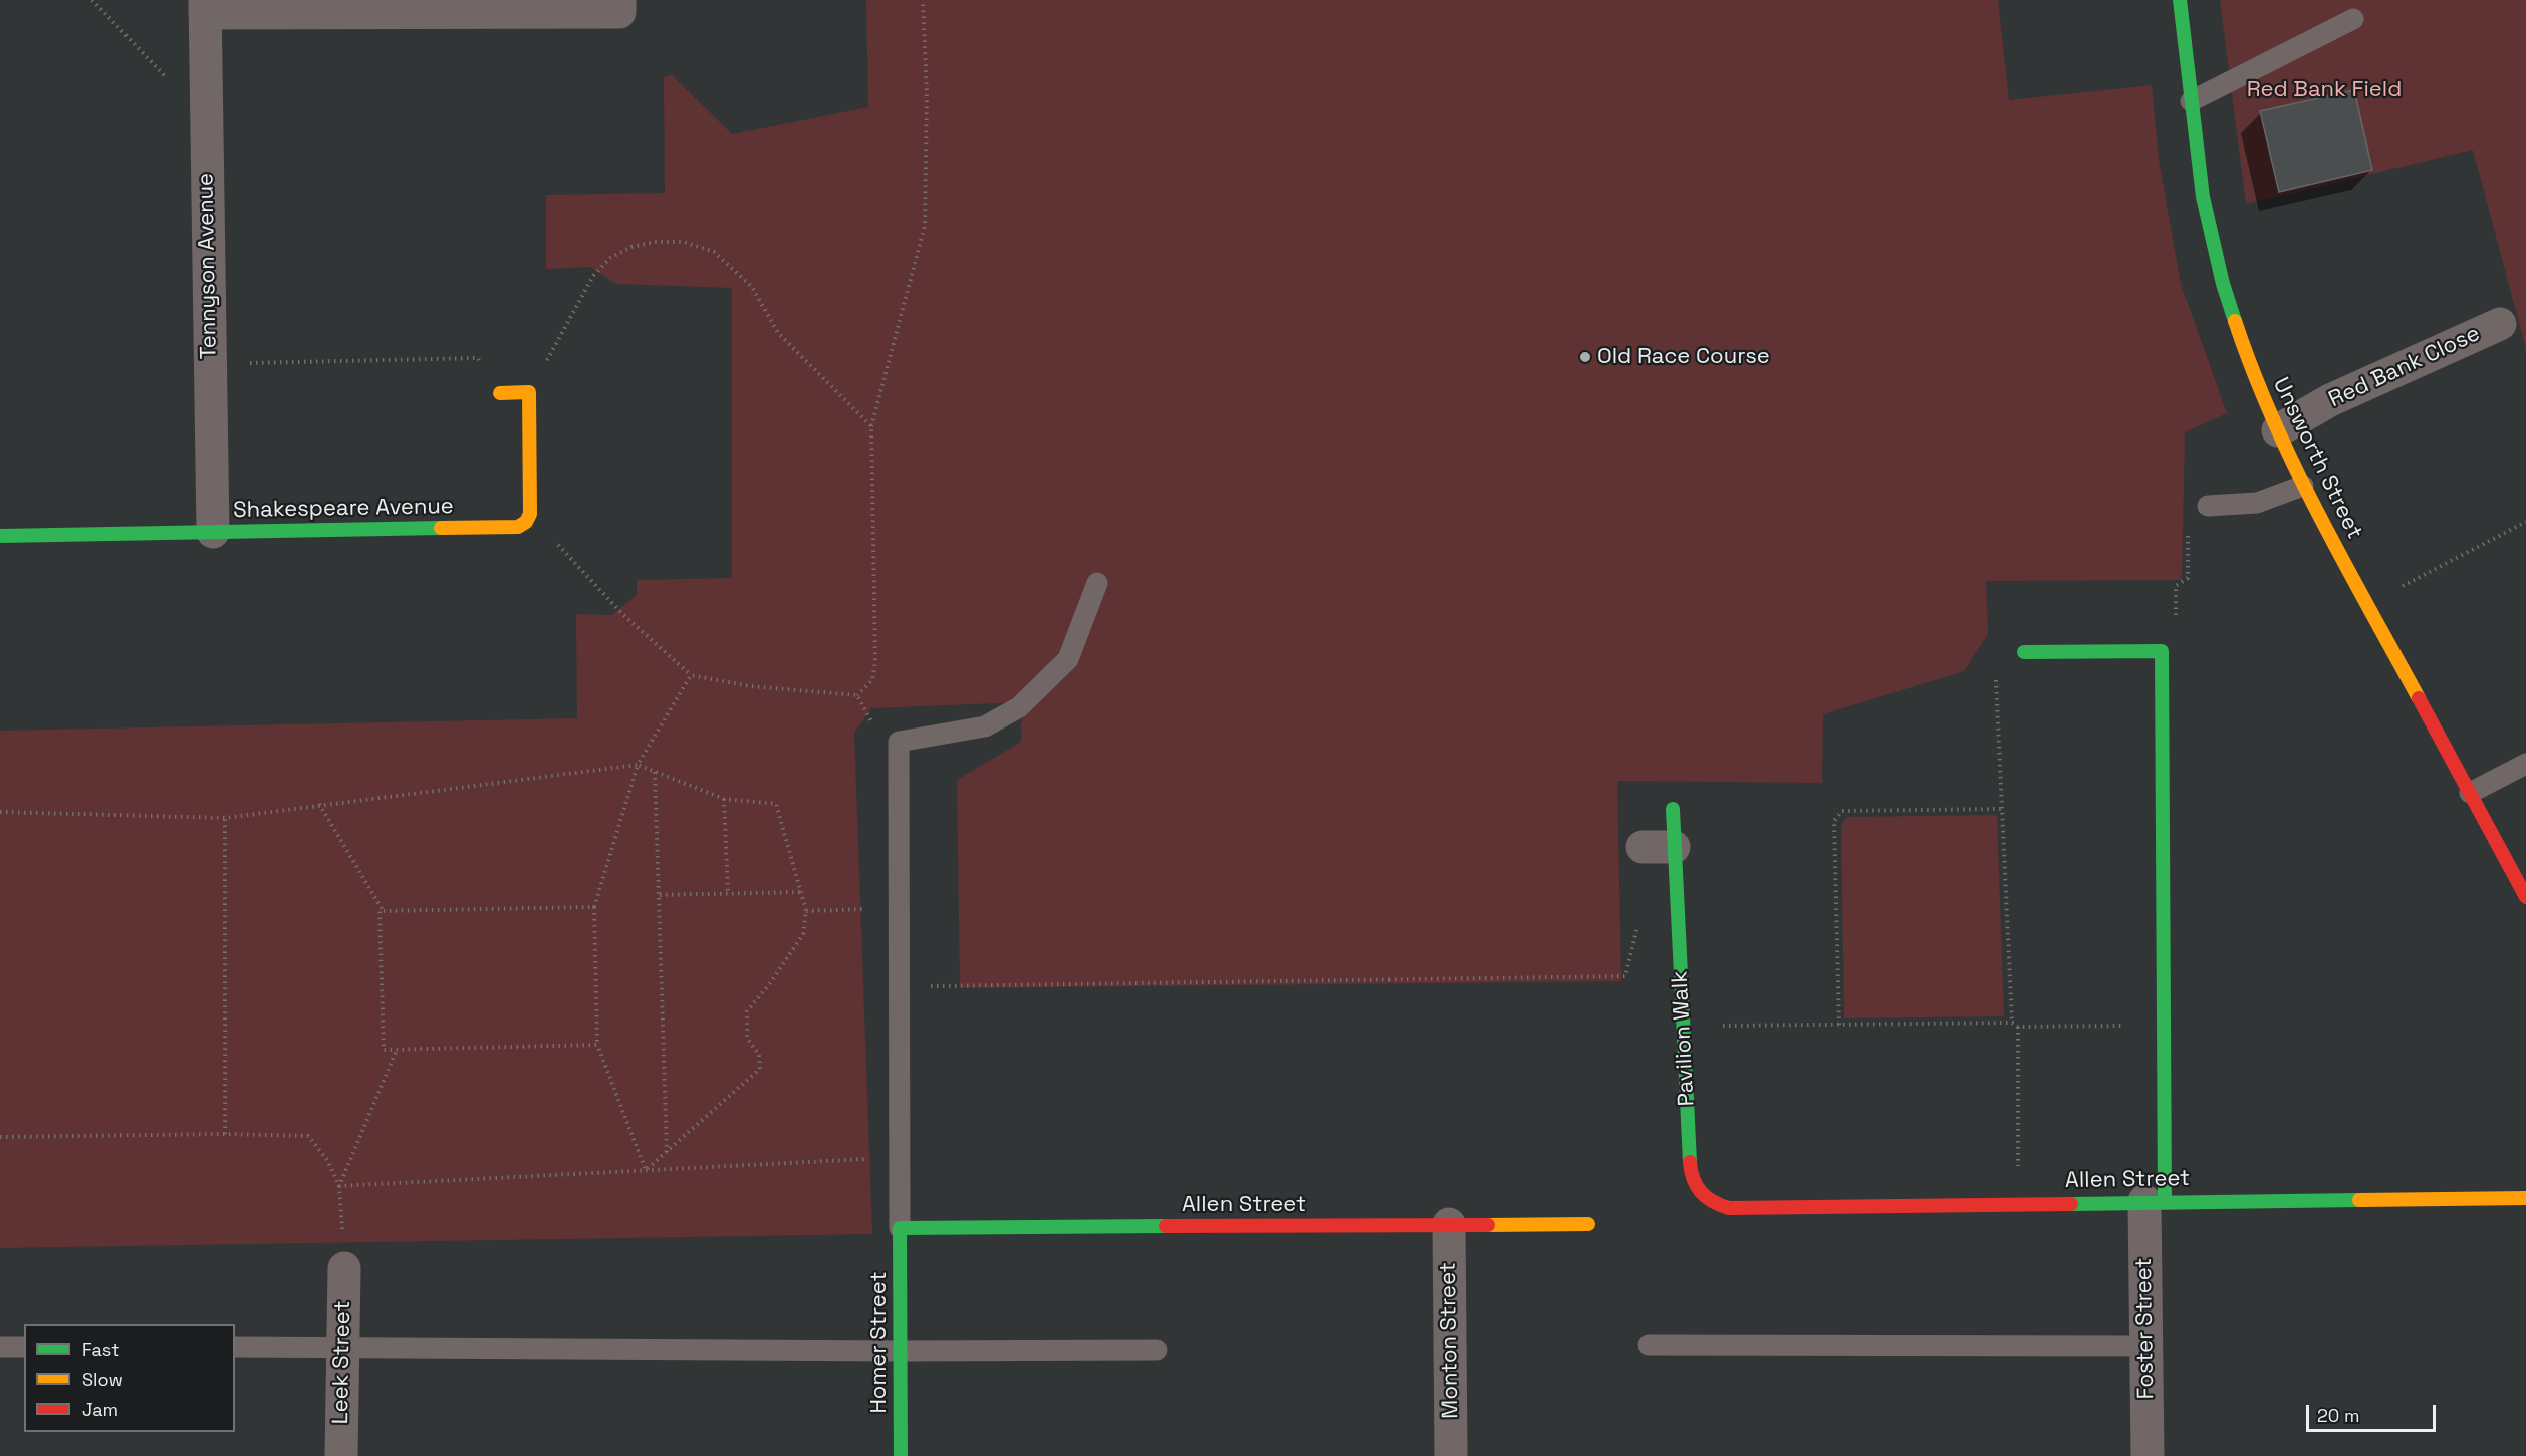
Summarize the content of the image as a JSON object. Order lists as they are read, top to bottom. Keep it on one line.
{"streets":{"street":["Tennyson Avenue","Red Bank Close","Unsworth Street","Shakespeare Avenue","Pavilion Walk","Allen Street","Foster Street","Monton Street","Homer Street","Leek Street"]},"crossings":[["Tennyson Avenue","Shakespeare Avenue"],["Red Bank Close","Unsworth Street"],["Pavilion Walk","Allen Street"],["Allen Street","Foster Street"],["Allen Street","Monton Street"],["Allen Street","Homer Street"]],"parks":["Red Bank Field"],"places":["Old Race Course"],"legend":["Fast","Slow","Jam"],"scale_bar":"20 m"}
